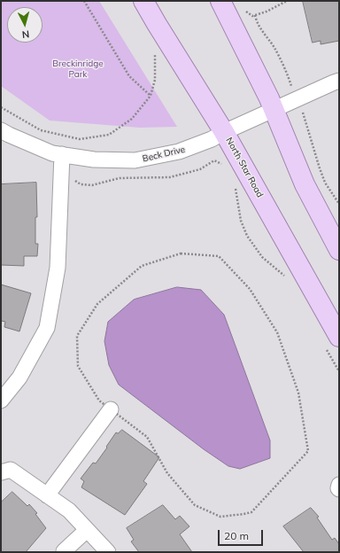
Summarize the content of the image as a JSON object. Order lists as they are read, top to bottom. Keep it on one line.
{"streets":{"main road":["North Star Road"],"street":["Beck Drive"]},"crossings":[["Beck Drive","North Star Road"]],"parks":["Breckinridge Park"],"scale_bar":"20 m","north":"bottom"}
